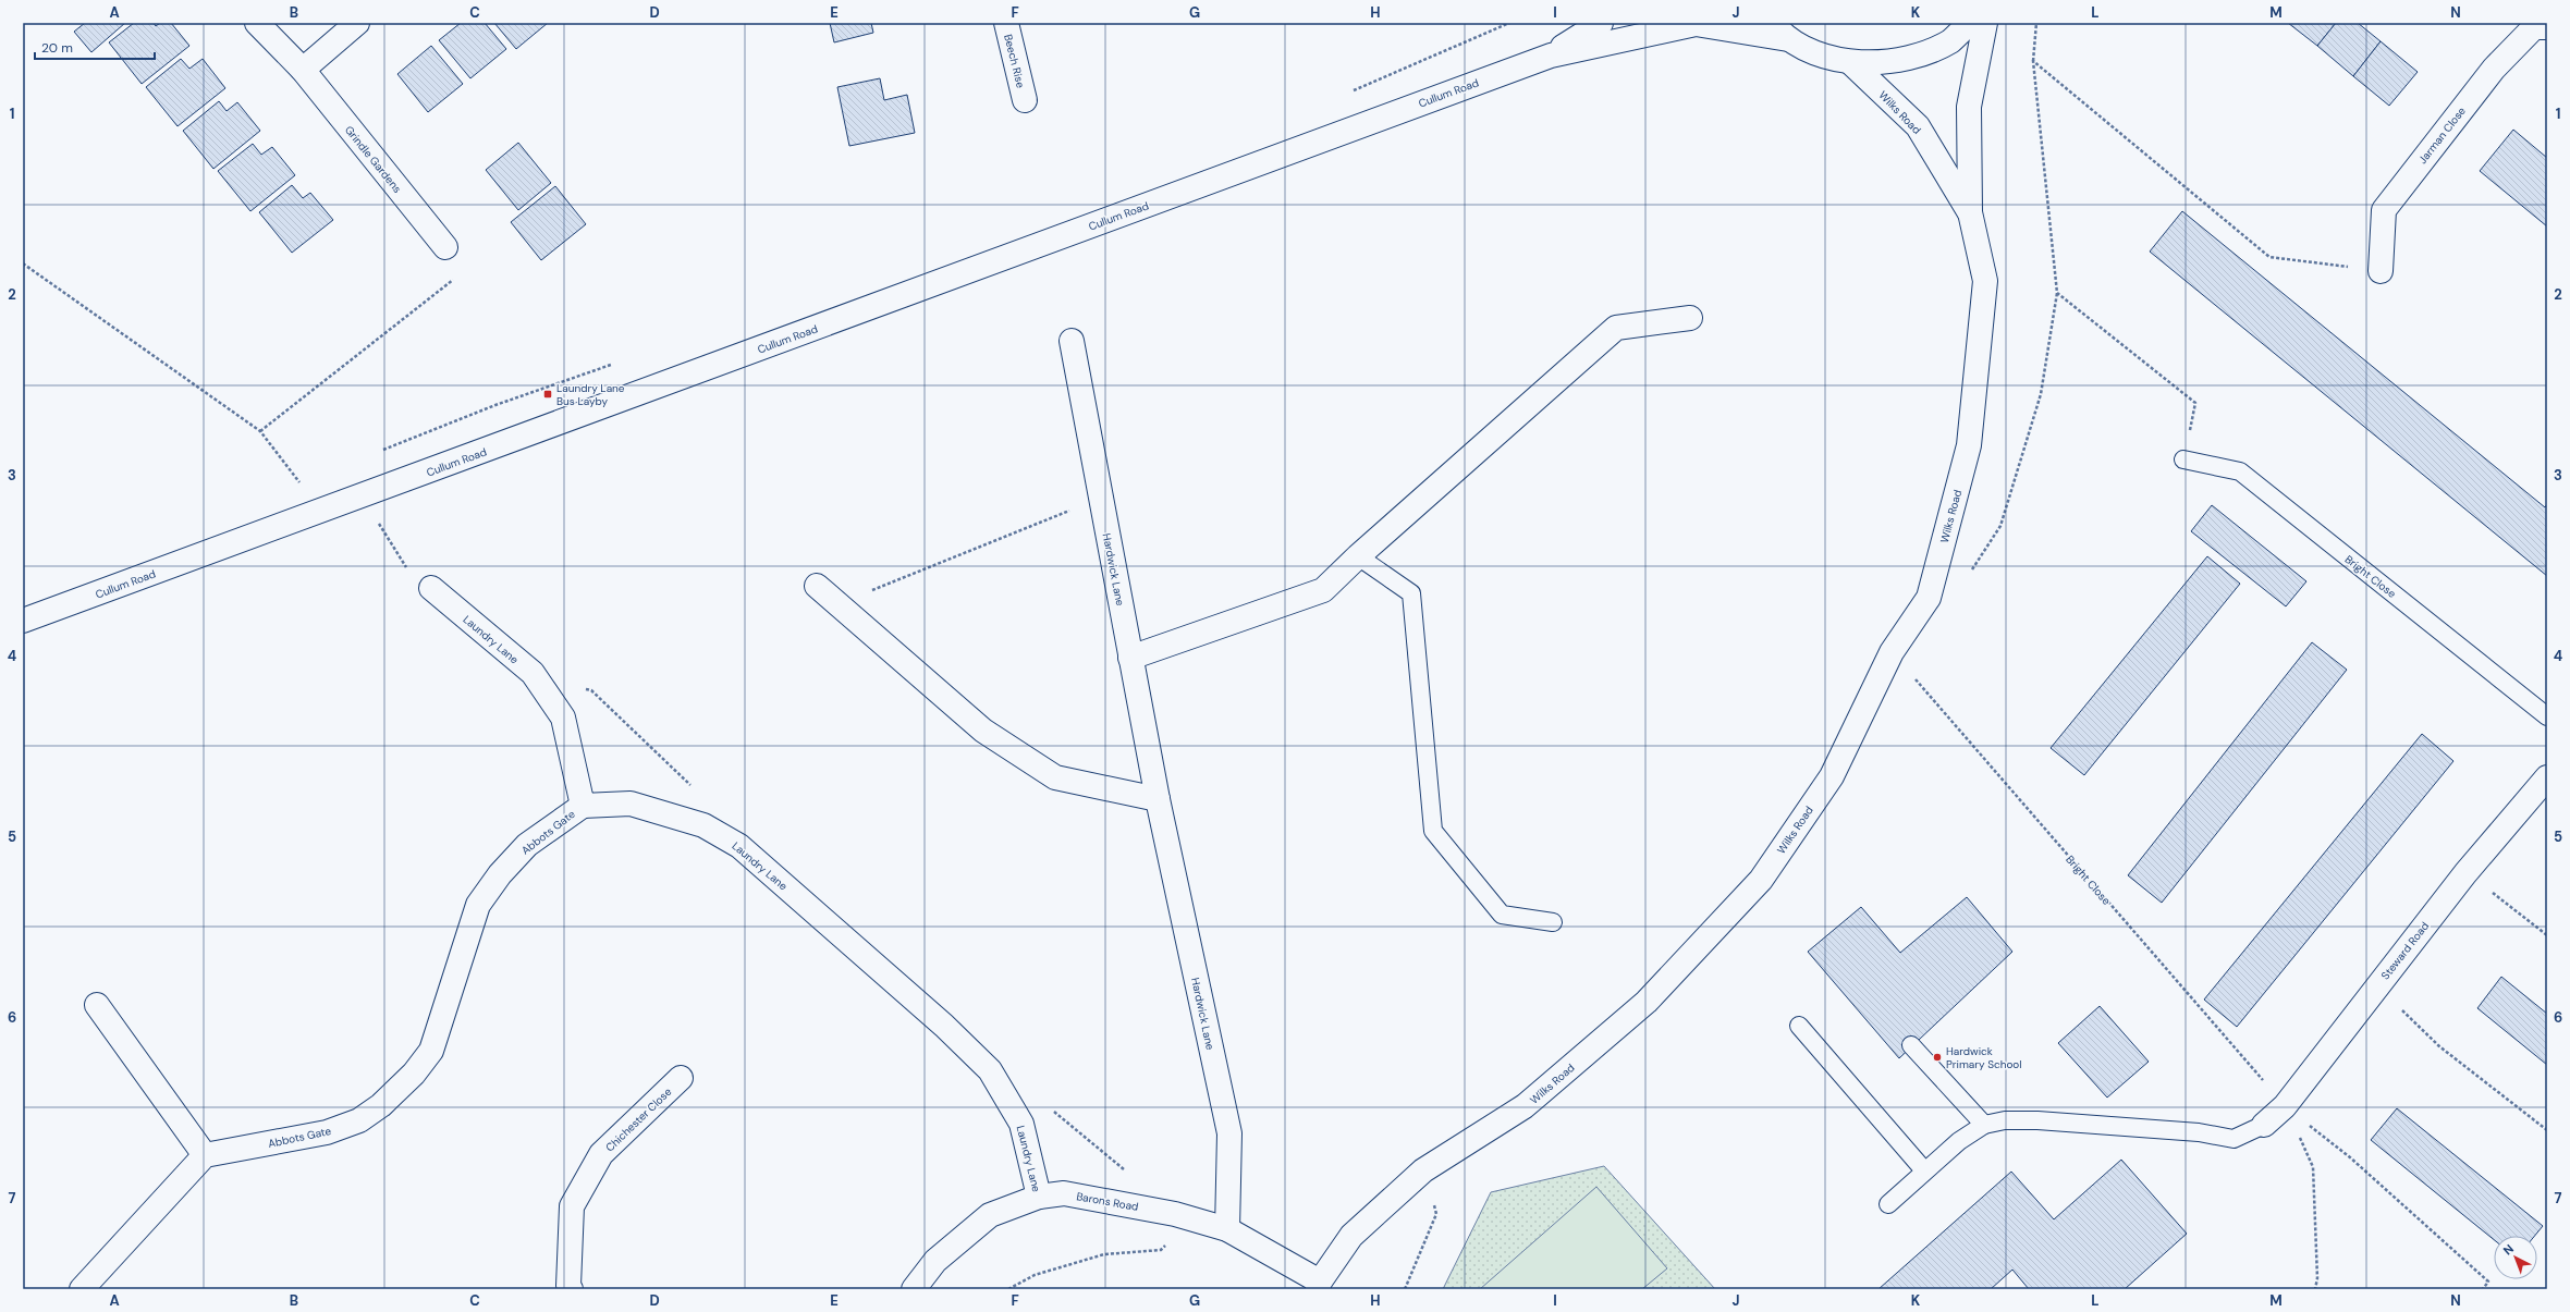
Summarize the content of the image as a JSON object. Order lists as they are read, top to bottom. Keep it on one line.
{"streets":{"street":["Beech Rise","Cullum Road","Wilks Road","Jarman Close","Grindle Gardens","Hardwick Lane","Laundry Lane","Abbots Gate","Steward Road","Chichester Close","Barons Road"],"lane":["Bright Close"]},"crossings":[["Cullum Road","Wilks Road"],["Wilks Road","Bright Close"],["Wilks Road","Barons Road"],["Hardwick Lane","Barons Road"],["Bright Close","Steward Road"],["Laundry Lane","Abbots Gate"],["Laundry Lane","Barons Road"]],"places":{"transit":["Laundry Lane Bus Layby"],"other":["Hardwick Primary School"]},"scale_bar":"20 m","north":"top left","grid":{"columns":["A","B","C","D","E","F","G","H","I","J","K","L","M","N"],"rows":["1","2","3","4","5","6","7"]}}
